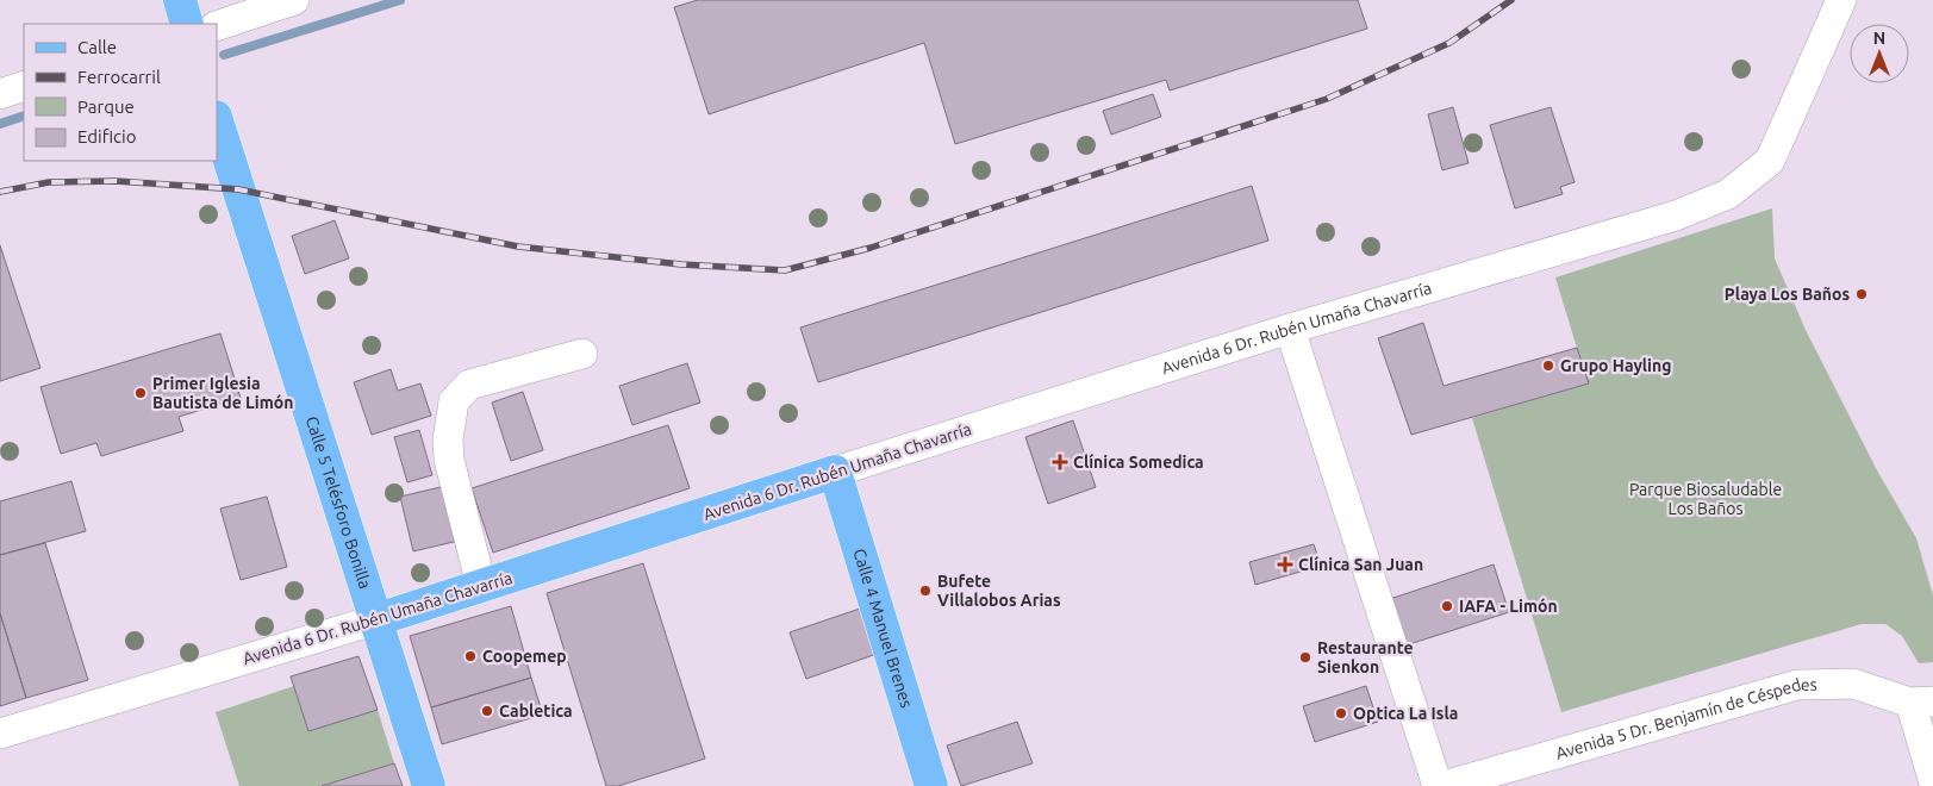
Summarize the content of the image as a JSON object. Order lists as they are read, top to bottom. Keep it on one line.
{"streets":{"main road":["Avenida 6 Dr. Rubén Umaña Chavarría","Calle 5 Telésforo Bonilla","Calle 4 Manuel Brenes"],"street":["Avenida 5 Dr. Benjamín de Céspedes"]},"crossings":[["Avenida 6 Dr. Rubén Umaña Chavarría","Calle 5 Telésforo Bonilla"],["Avenida 6 Dr. Rubén Umaña Chavarría","Calle 4 Manuel Brenes"]],"parks":["Parque Biosaludable Los Baños"],"places":{"other":["Playa Los Baños","Grupo Hayling","Primer Iglesia Bautista de Limón","Bufete Villalobos Arias","IAFA - Limón","Coopemep","Restaurante Sienkon","Cabletica","Optica La Isla"],"health":["Clínica Somedica","Clínica San Juan"]},"legend":["Calle","Ferrocarril","Parque","Edificio"],"north":"top"}
